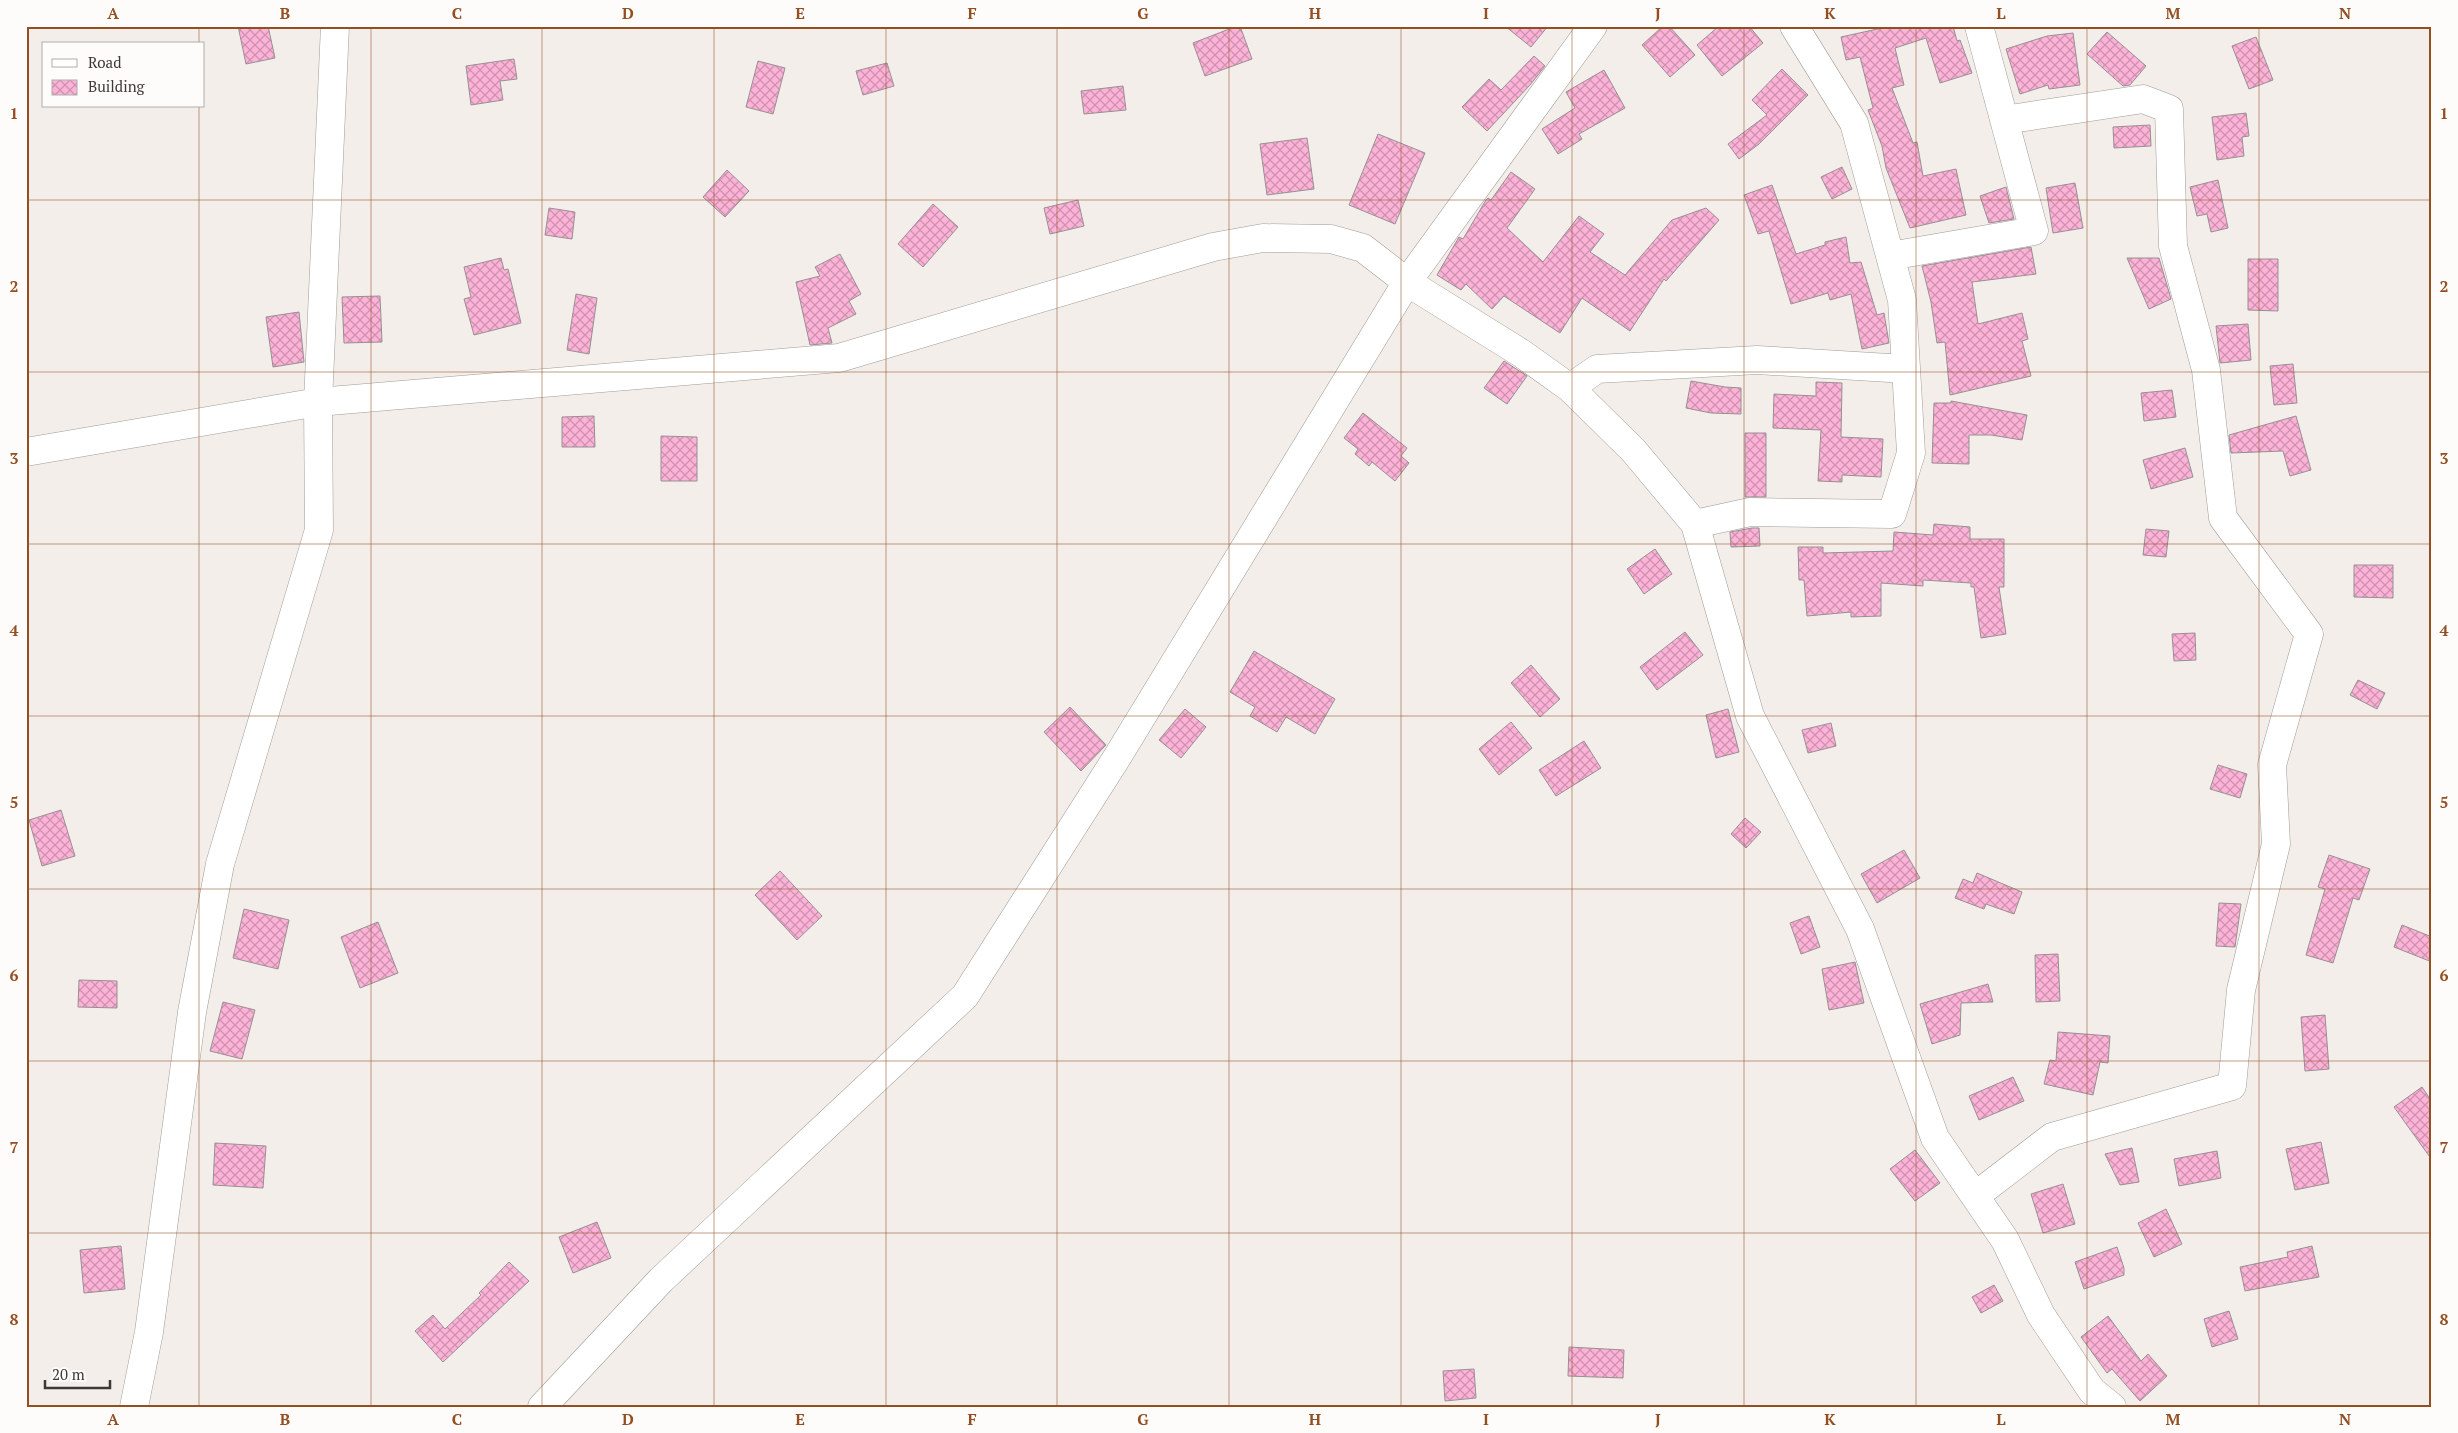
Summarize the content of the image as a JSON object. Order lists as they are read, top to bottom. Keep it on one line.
{"legend":["Road","Building"],"scale_bar":"20 m","grid":{"columns":["A","B","C","D","E","F","G","H","I","J","K","L","M","N"],"rows":["1","2","3","4","5","6","7","8"]}}
